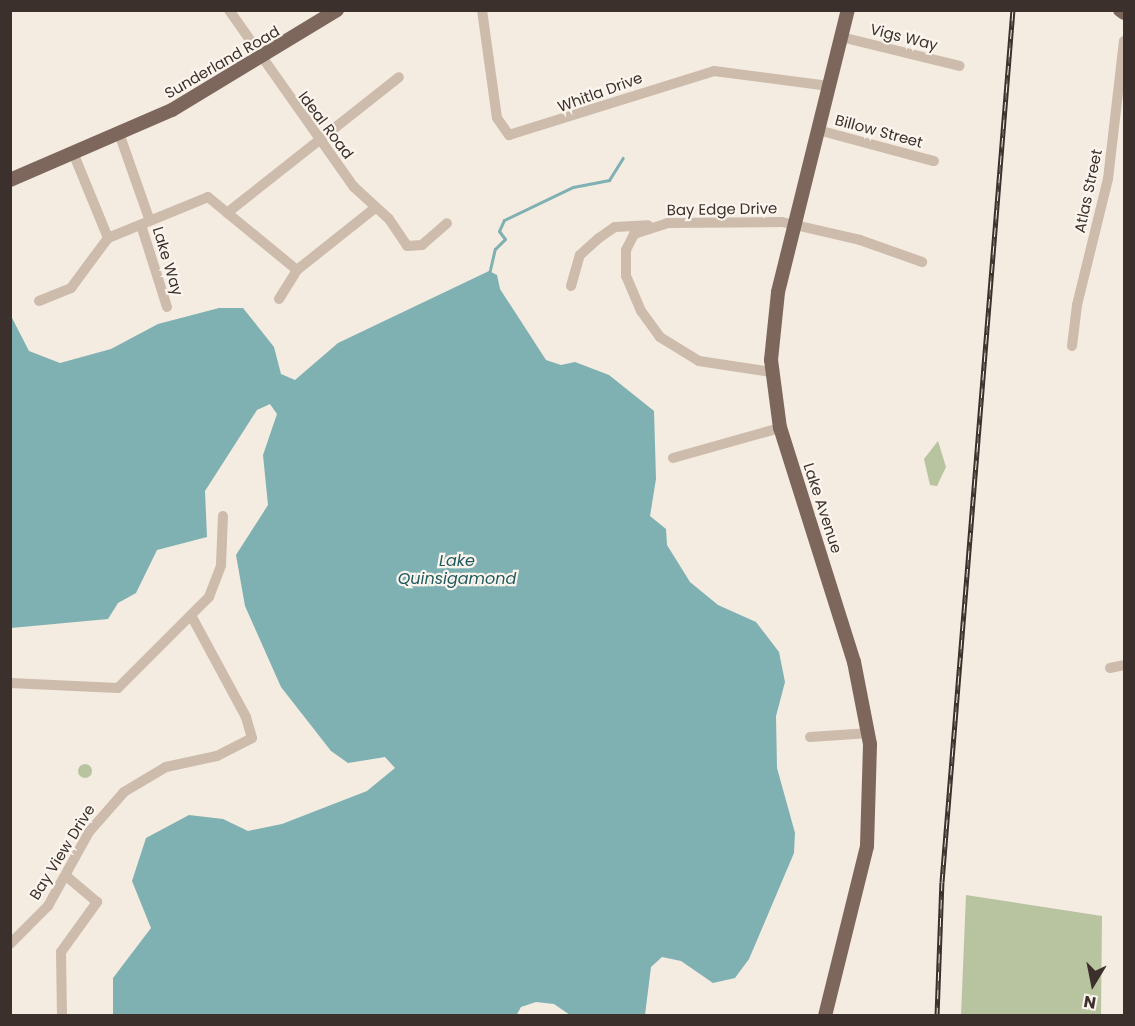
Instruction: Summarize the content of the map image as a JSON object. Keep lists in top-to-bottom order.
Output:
{
  "streets": {
    "main road": ["Sunderland Road", "Lake Avenue"],
    "street": [
      "Vigs Way",
      "Whitla Drive",
      "Ideal Road",
      "Billow Street",
      "Atlas Street",
      "Bay Edge Drive",
      "Lake Way",
      "Bay View Drive"
    ]
  },
  "crossings": [
    ["Vigs Way", "Lake Avenue"],
    ["Sunderland Road", "Ideal Road"],
    ["Sunderland Road", "Lake Way"],
    ["Whitla Drive", "Lake Avenue"],
    ["Billow Street", "Lake Avenue"],
    ["Bay Edge Drive", "Lake Avenue"]
  ],
  "water": ["Lake Quinsigamond"],
  "north": "bottom"
}
